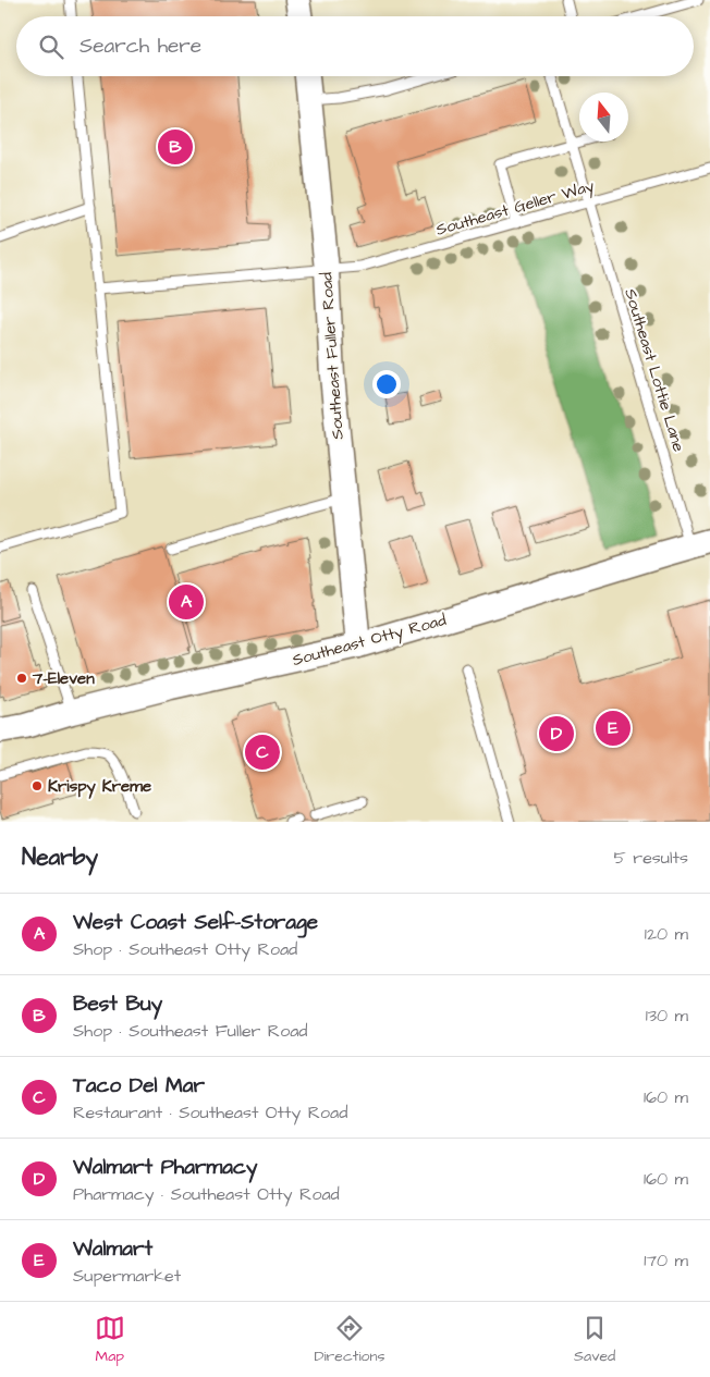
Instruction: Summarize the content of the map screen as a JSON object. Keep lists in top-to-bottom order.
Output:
{
  "streets": {
    "street": ["Southeast Fuller Road", "Southeast Otty Road"],
    "lane": ["Southeast Geller Way", "Southeast Lottie Lane"]
  },
  "crossings": [
    ["Southeast Geller Way", "Southeast Fuller Road"],
    ["Southeast Geller Way", "Southeast Lottie Lane"],
    ["Southeast Fuller Road", "Southeast Otty Road"],
    ["Southeast Lottie Lane", "Southeast Otty Road"]
  ],
  "places": ["7-Eleven", "Krispy Kreme"],
  "north": "top",
  "page": {
    "search": "Search here",
    "pins": [
      "B",
      "A",
      "E",
      "D",
      "C"
    ],
    "heading": ["Nearby", "5 results"],
    "list": [
      {
        "mark": "A",
        "name": "West Coast Self-Storage",
        "note": "Shop · Southeast Otty Road",
        "value": "120 m"
      },
      {
        "mark": "B",
        "name": "Best Buy",
        "note": "Shop · Southeast Fuller Road",
        "value": "130 m"
      },
      {
        "mark": "C",
        "name": "Taco Del Mar",
        "note": "Restaurant · Southeast Otty Road",
        "value": "160 m"
      },
      {
        "mark": "D",
        "name": "Walmart Pharmacy",
        "note": "Pharmacy · Southeast Otty Road",
        "value": "160 m"
      },
      {
        "mark": "E",
        "name": "Walmart",
        "note": "Supermarket",
        "value": "170 m"
      }
    ],
    "nav": ["Map", "Directions", "Saved"]
  }
}
